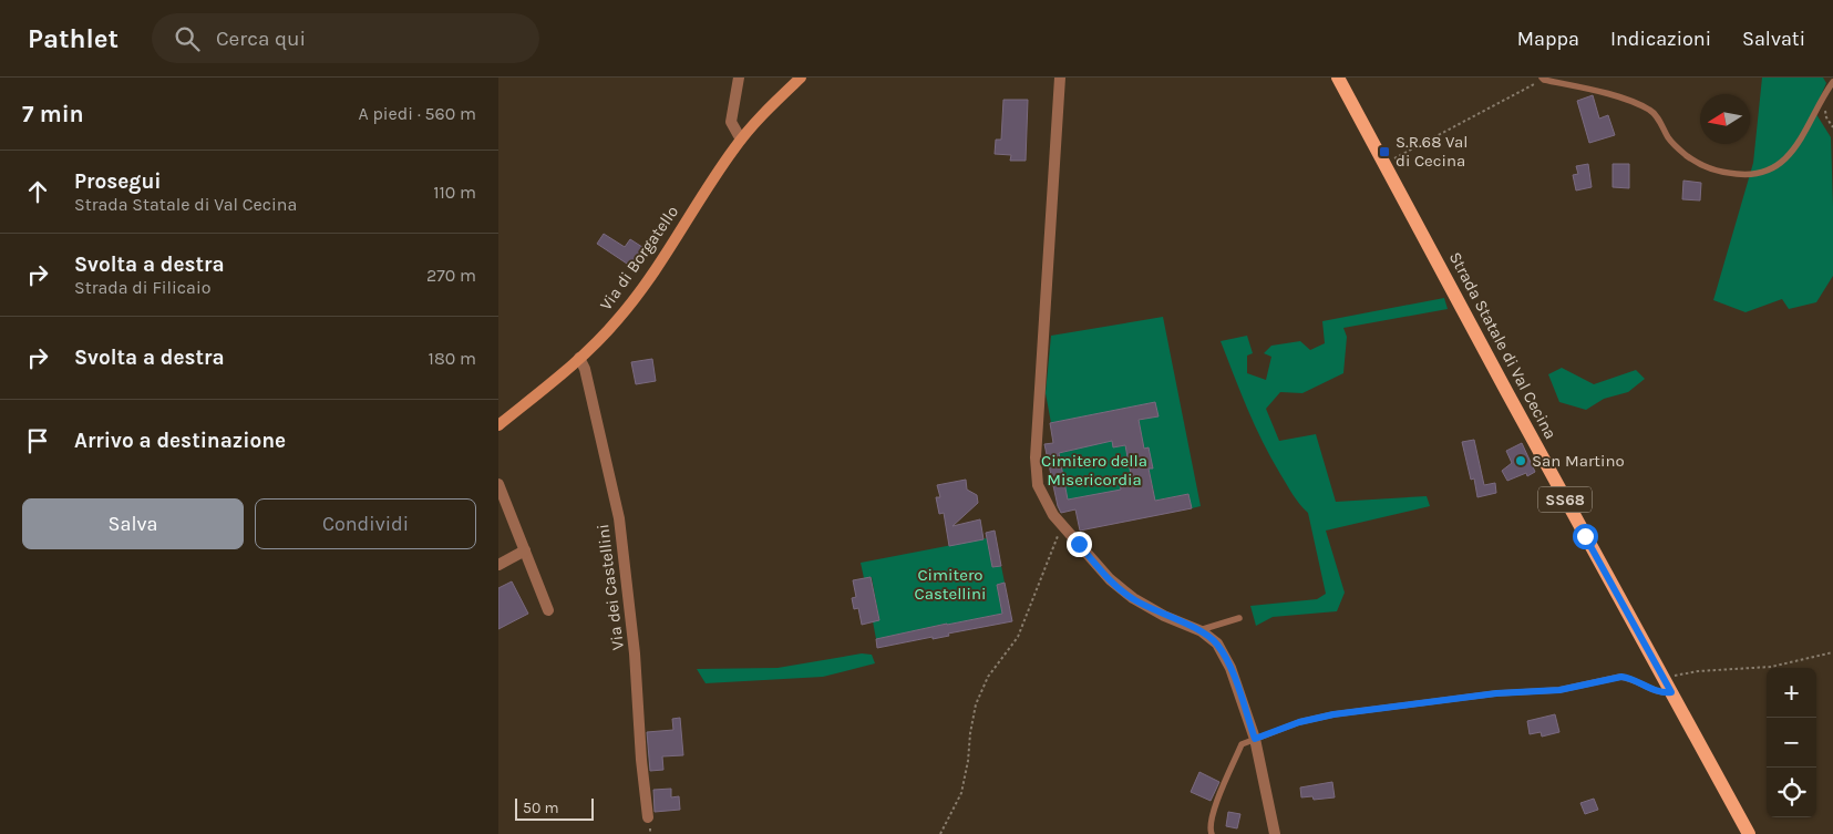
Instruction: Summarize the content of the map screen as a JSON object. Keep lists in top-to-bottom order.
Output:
{
  "streets": {
    "main road": ["Via di Borgatello", "Strada Statale di Val Cecina", "SS68"],
    "street": ["Via dei Castellini"]
  },
  "crossings": [
    ["Via di Borgatello", "Via dei Castellini"]
  ],
  "parks": ["Cimitero della Misericordia", "Cimitero Castellini"],
  "places": {
    "transit": ["S.R.68 Val di Cecina"],
    "other": ["San Martino"]
  },
  "scale_bar": "50 m",
  "north": "left",
  "page": {
    "header": "Pathlet",
    "search": "Cerca qui",
    "nav": ["Mappa", "Indicazioni", "Salvati"],
    "heading": ["7 min", "A piedi · 560 m"],
    "list": [
      ["Prosegui", "Strada Statale di Val Cecina", "110 m"],
      ["Svolta a destra", "Strada di Filicaio", "270 m"],
      ["Svolta a destra", "180 m"],
      "Arrivo a destinazione"
    ],
    "buttons": ["Salva", "Condividi"],
    "map_buttons": ["+", "−"],
    "scale": "50 m"
  }
}
